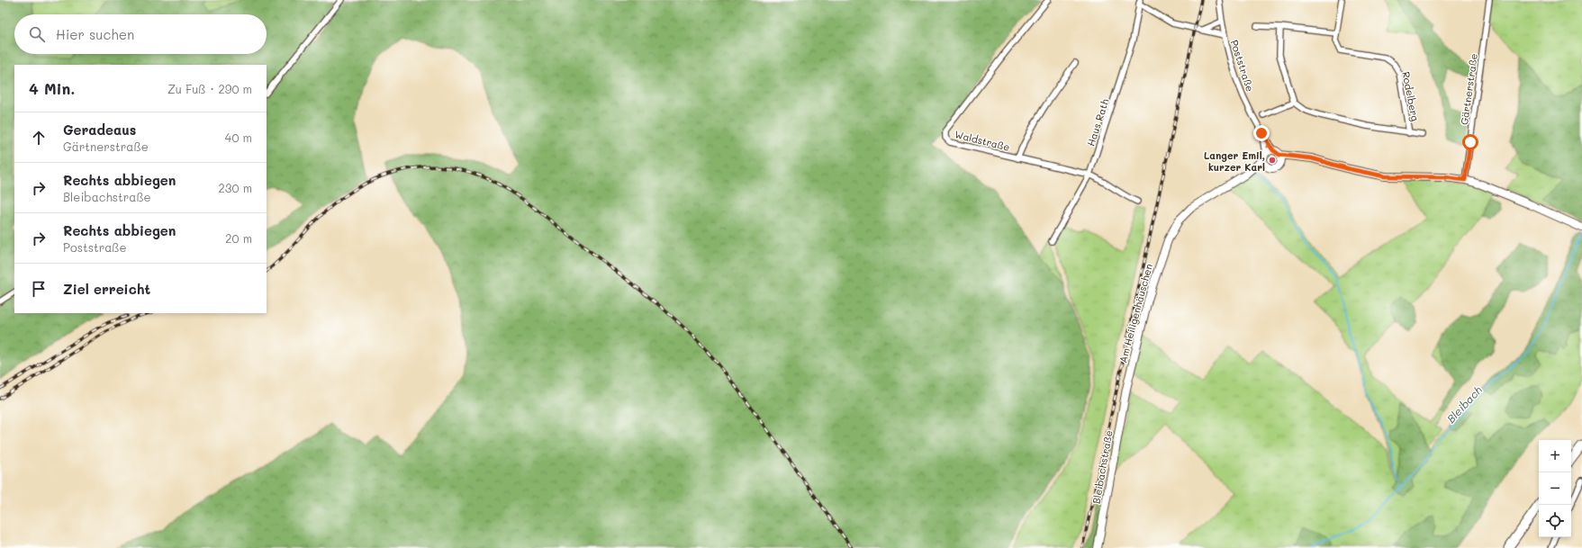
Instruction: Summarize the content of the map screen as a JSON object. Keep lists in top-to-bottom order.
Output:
{
  "streets": {
    "main road": ["Am Heiligenhäuschen", "Bleibachstraße"],
    "street": [
      "Poststraße",
      "Gärtnerstraße",
      "Rodelberg",
      "Haus Rath",
      "Waldstraße"
    ]
  },
  "crossings": [
    ["Poststraße", "Am Heiligenhäuschen"],
    ["Haus Rath", "Waldstraße"],
    ["Am Heiligenhäuschen", "Bleibachstraße"]
  ],
  "water": ["Bleibach"],
  "places": ["Langer Emil, kurzer Karl"],
  "page": {
    "search": "Hier suchen",
    "heading": ["4 Min.", "Zu Fuß · 290 m"],
    "list": [
      ["Geradeaus", "Gärtnerstraße", "40 m"],
      ["Rechts abbiegen", "Bleibachstraße", "230 m"],
      ["Rechts abbiegen", "Poststraße", "20 m"],
      "Ziel erreicht"
    ],
    "map_buttons": ["+", "−"]
  }
}
